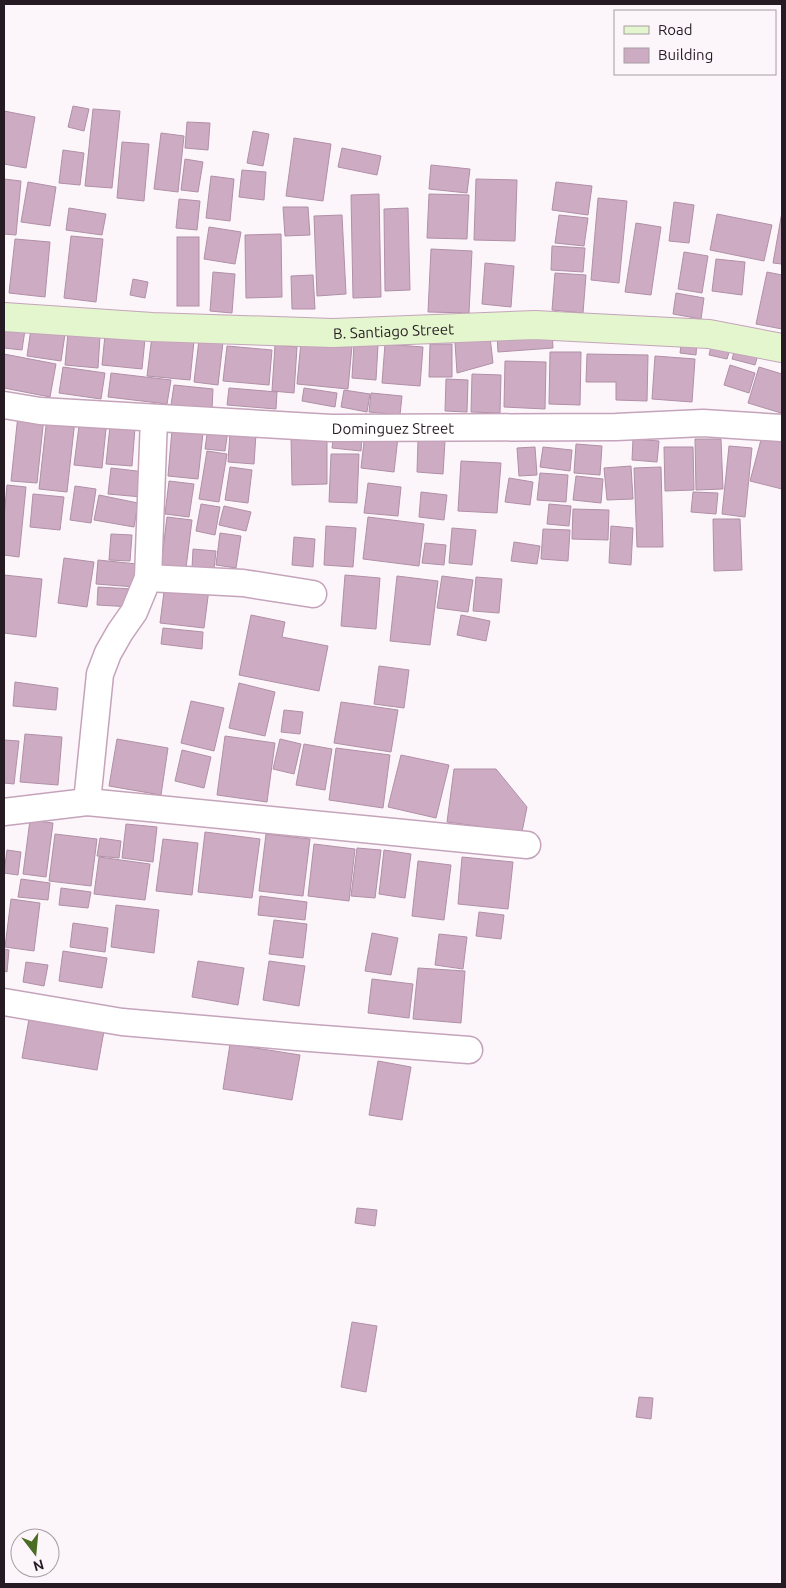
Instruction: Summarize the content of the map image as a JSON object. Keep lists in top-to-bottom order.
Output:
{
  "streets": {
    "main road": ["B. Santiago Street"],
    "street": ["Dominguez Street"]
  },
  "legend": ["Road", "Building"],
  "north": "bottom"
}
